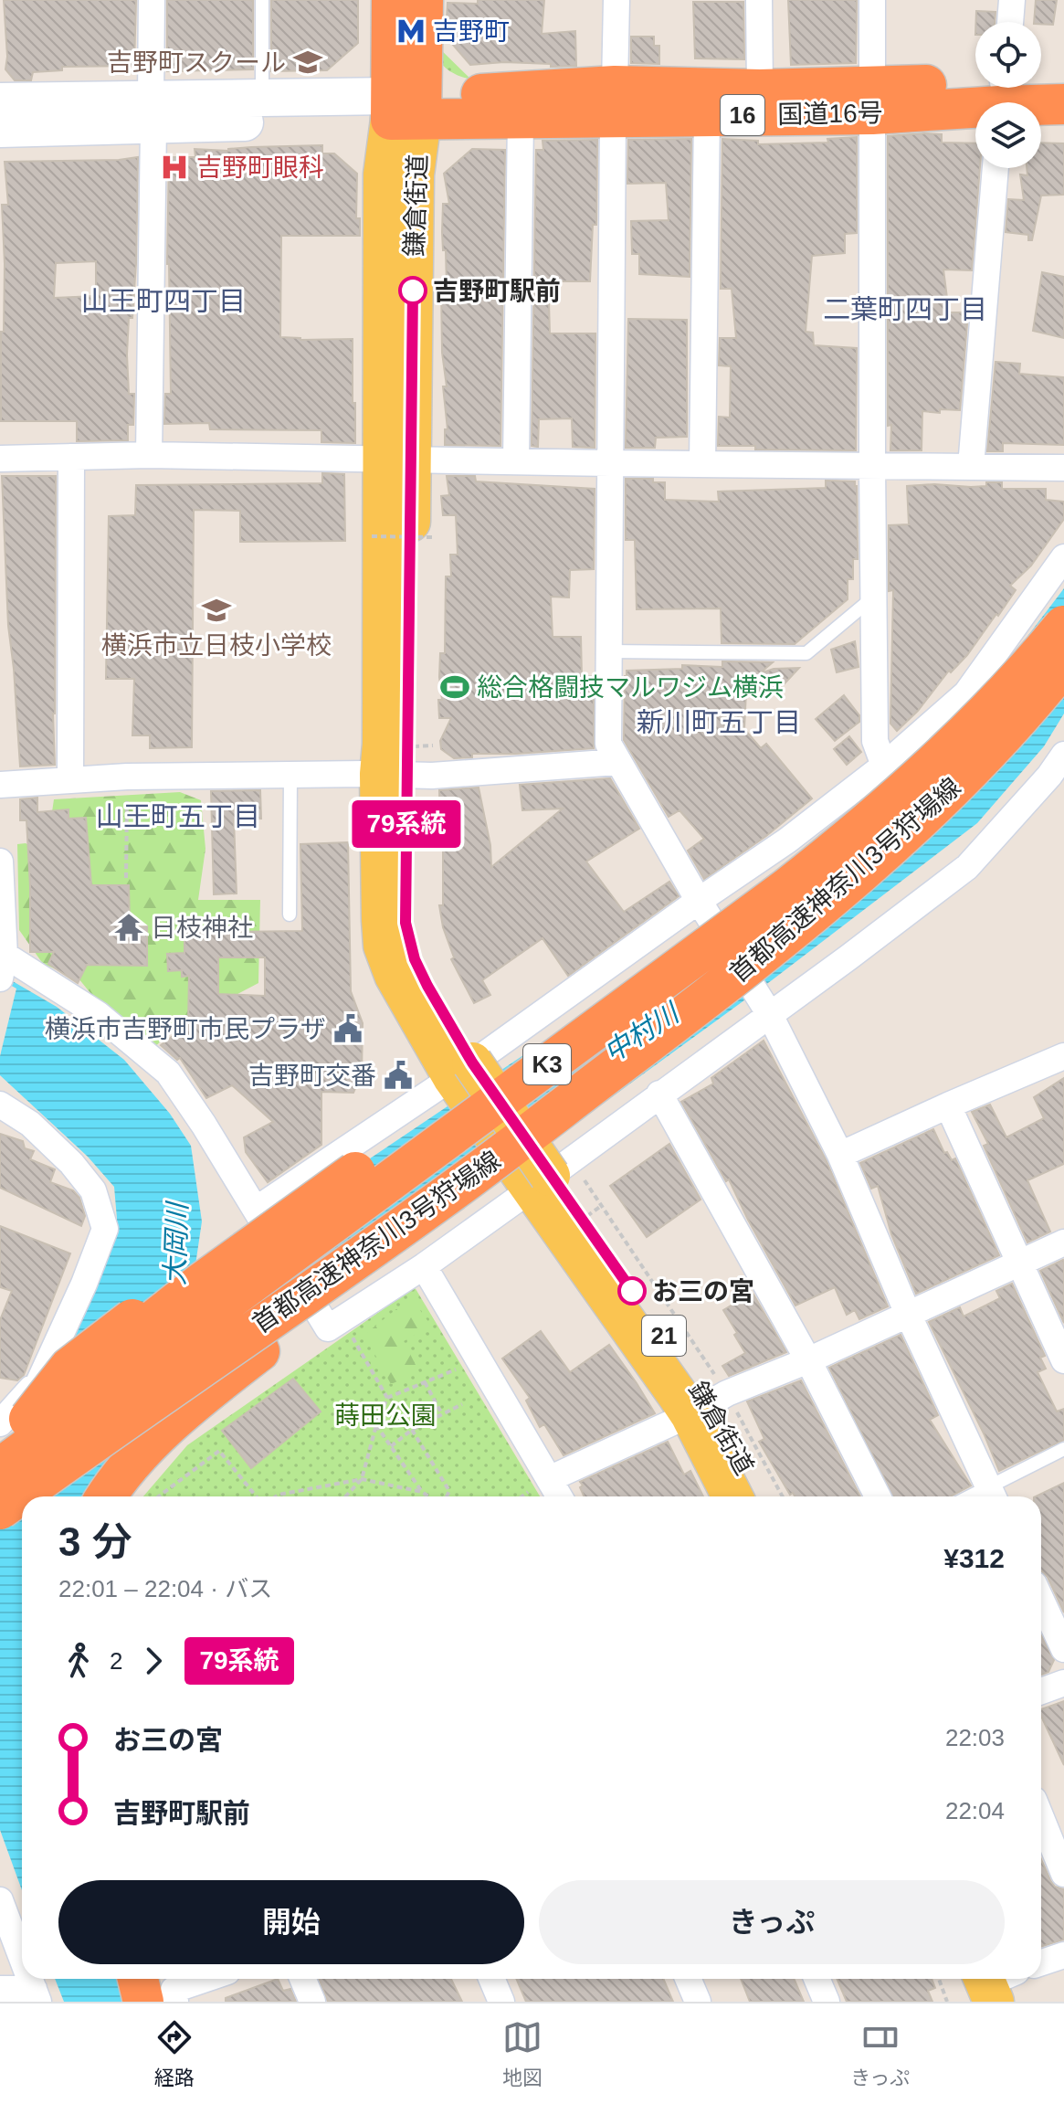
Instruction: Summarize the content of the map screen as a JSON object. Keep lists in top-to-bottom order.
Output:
{
  "streets": {
    "highway": [
      "国道16号",
      "16",
      "首都高速神奈川3号狩場線",
      "K3"
    ],
    "main road": ["鎌倉街道", "21"]
  },
  "crossings": [
    ["国道16号", "鎌倉街道"]
  ],
  "districts": [
    "山王町四丁目",
    "二葉町四丁目",
    "新川町五丁目",
    "山王町五丁目"
  ],
  "water": ["中村川", "大岡川"],
  "parks": ["蒔田公園"],
  "places": {
    "metro station": ["吉野町"],
    "school or university": ["吉野町スクール", "横浜市立日枝小学校"],
    "hospital": ["吉野町眼科"],
    "other": ["吉野町駅前", "お三の宮"],
    "sports": ["総合格闘技マルワジム横浜"],
    "temple": ["日枝神社"],
    "public building": ["横浜市吉野町市民プラザ", "吉野町交番"]
  },
  "lines": ["bus line 79系統"],
  "page": {
    "on_map": "79系統",
    "heading": ["3 分", "22:01 – 22:04 · バス", "¥312"],
    "legs": ["2", "79系統"],
    "list": [
      {
        "name": "お三の宮",
        "value": "22:03"
      },
      {
        "name": "吉野町駅前",
        "value": "22:04"
      }
    ],
    "buttons": ["開始", "きっぷ"],
    "tabs": ["経路", "地図", "きっぷ"]
  }
}
